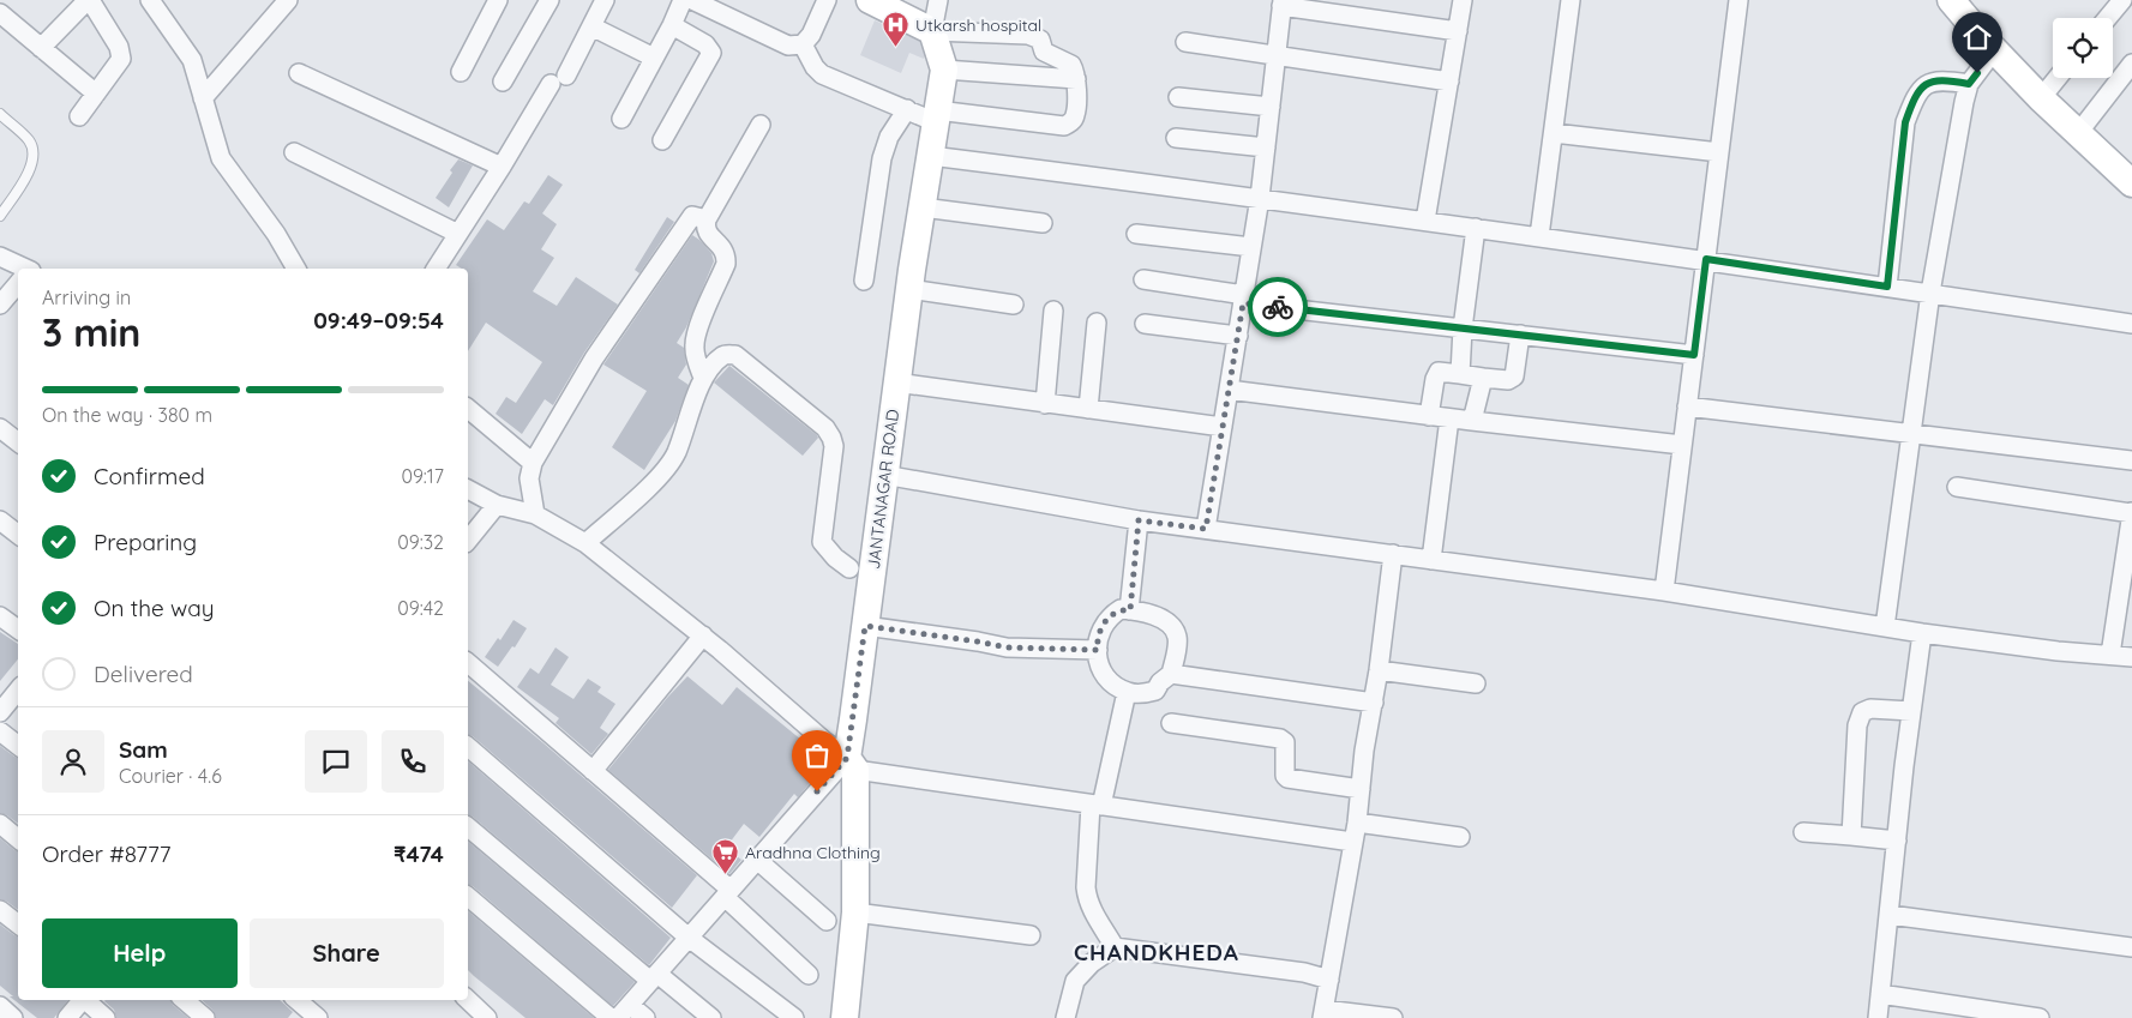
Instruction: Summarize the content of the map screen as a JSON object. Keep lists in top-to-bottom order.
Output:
{
  "streets": {
    "street": ["JANTANAGAR ROAD"]
  },
  "districts": ["CHANDKHEDA"],
  "places": {
    "hospital": ["Utkarsh hospital"],
    "supermarket": ["Aradhna Clothing"]
  },
  "page": {
    "heading": ["3 min", "Arriving in", "09:49–09:54"],
    "panel": [
      "Sam",
      "Courier · 4.6",
      "Order #8777",
      "₹474"
    ],
    "bar": "On the way · 380 m",
    "list": [
      ["Confirmed", "09:17"],
      ["Preparing", "09:32"],
      ["On the way", "09:42"],
      "Delivered"
    ],
    "buttons": ["Help", "Share"]
  }
}
